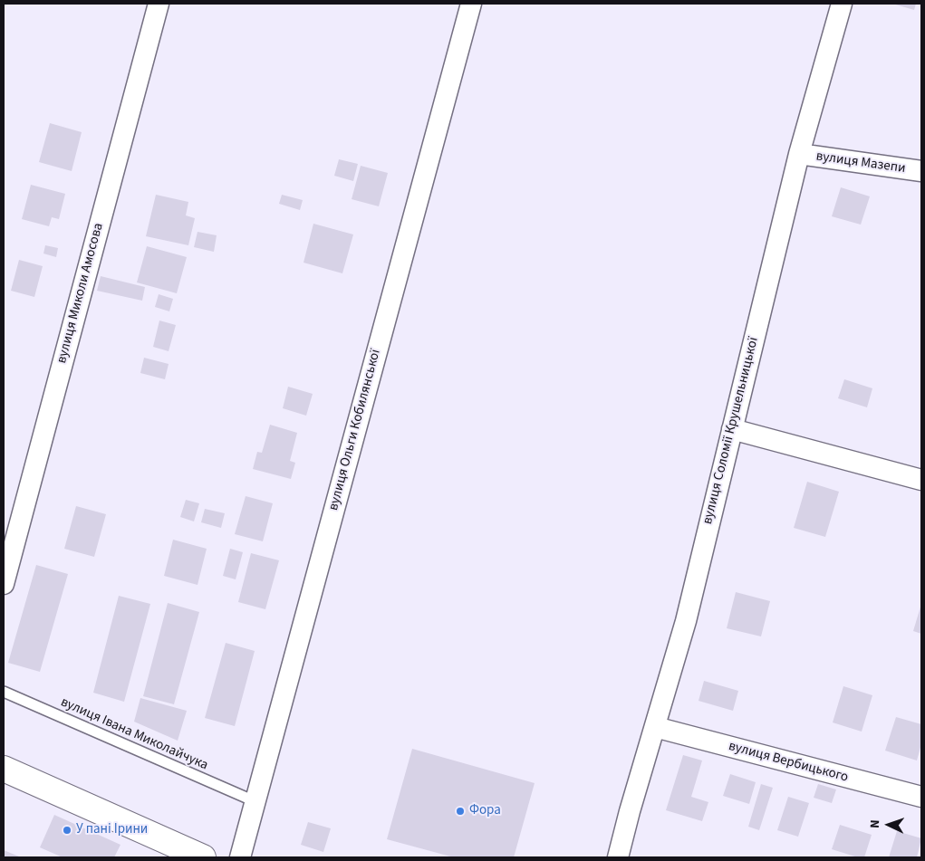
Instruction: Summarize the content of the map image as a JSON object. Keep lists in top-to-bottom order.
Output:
{
  "streets": {
    "street": [
      "вулиця Мазепи",
      "вулиця Миколи Амосова",
      "вулиця Ольги Кобилянської",
      "вулиця Соломії Крушельницької",
      "вулиця Вербицького"
    ],
    "lane": ["вулиця Івана Миколайчука"]
  },
  "crossings": [
    ["вулиця Мазепи", "вулиця Соломії Крушельницької"],
    ["вулиця Ольги Кобилянської", "вулиця Івана Миколайчука"],
    ["вулиця Соломії Крушельницької", "вулиця Вербицького"]
  ],
  "places": ["Фора", "У пані Ірини"],
  "north": "left"
}
